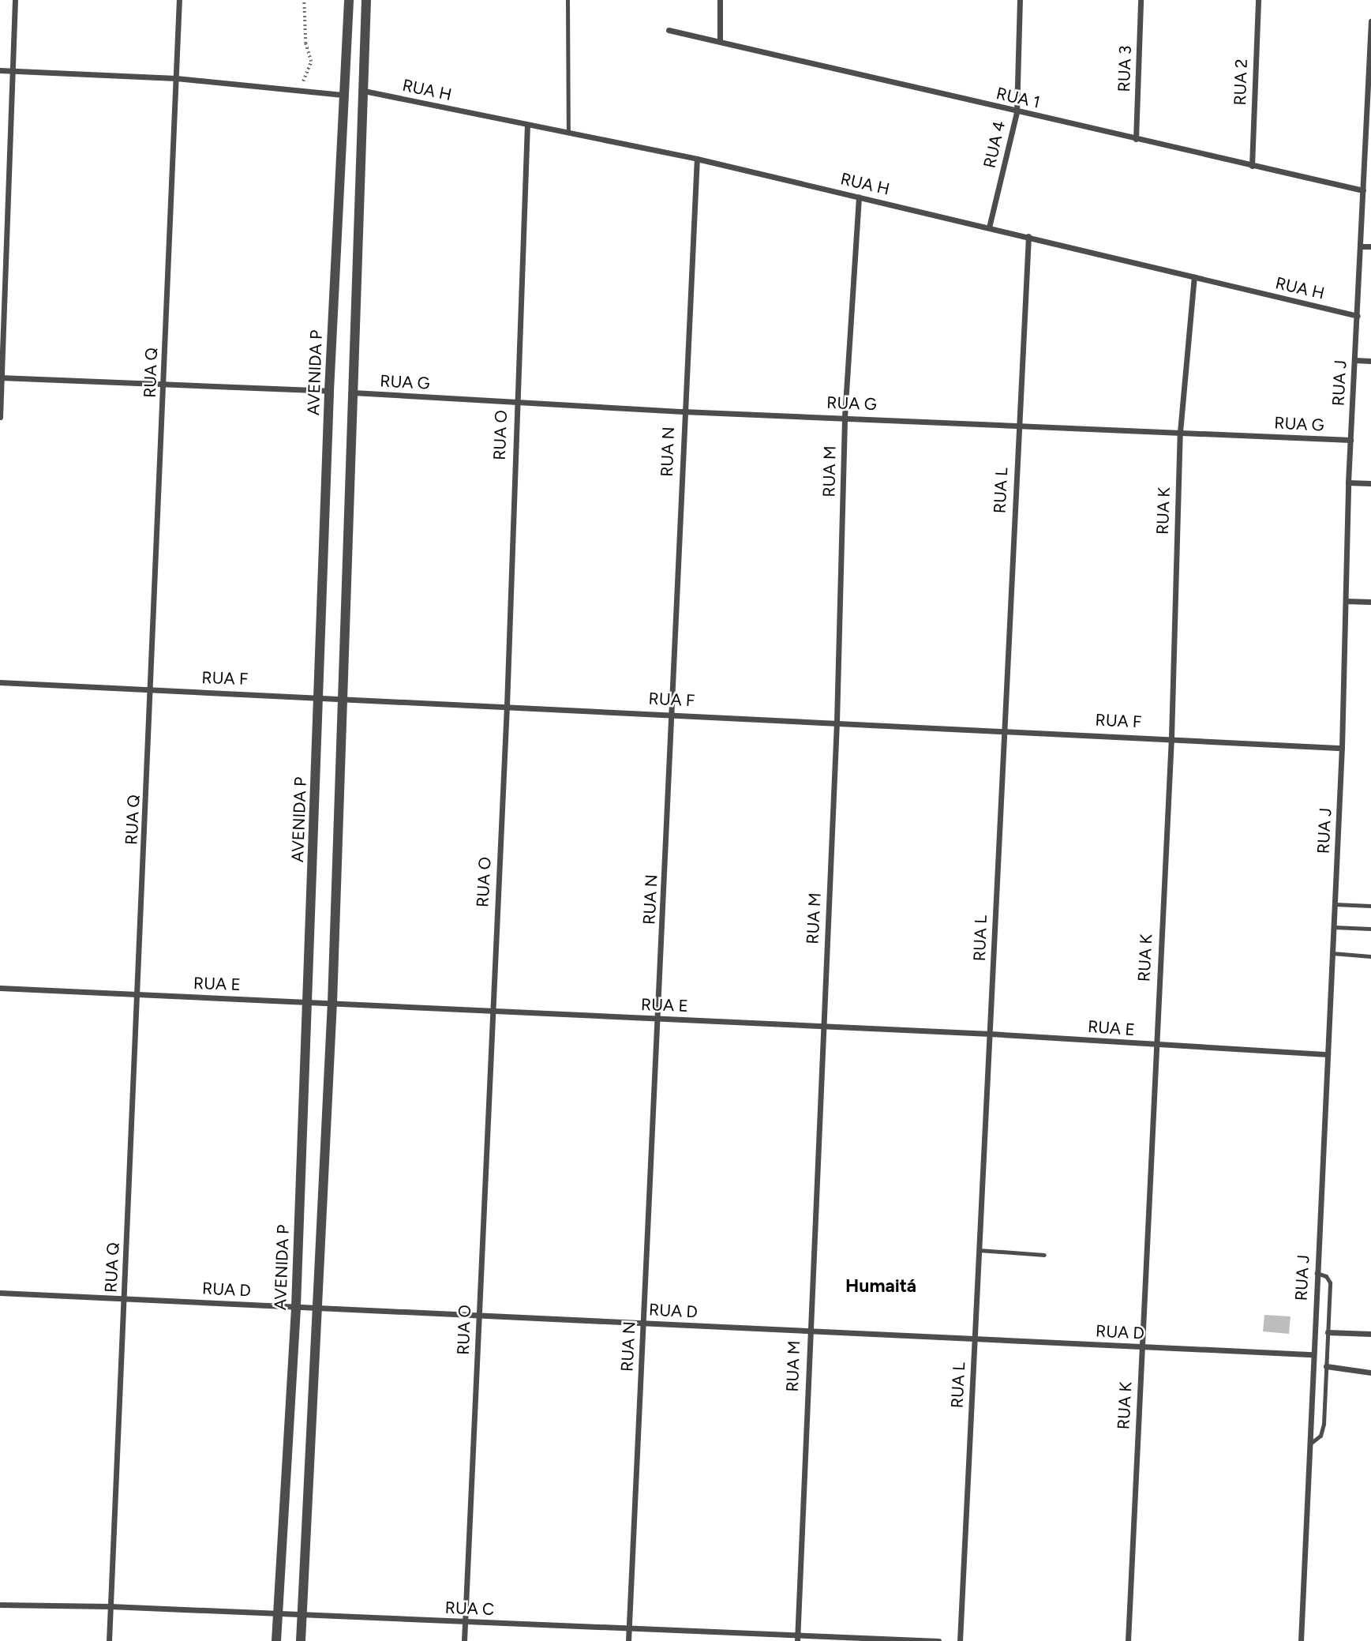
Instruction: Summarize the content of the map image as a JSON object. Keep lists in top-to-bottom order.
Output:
{
  "streets": {
    "street": [
      "RUA 3",
      "RUA 2",
      "RUA H",
      "RUA 1",
      "RUA 4",
      "RUA Q",
      "AVENIDA P",
      "RUA G",
      "RUA J",
      "RUA O",
      "RUA N",
      "RUA M",
      "RUA L",
      "RUA K",
      "RUA F",
      "RUA E",
      "RUA D",
      "RUA C"
    ]
  },
  "crossings": [
    ["RUA 3", "RUA 1"],
    ["RUA 2", "RUA 1"],
    ["RUA H", "RUA 4"],
    ["RUA H", "RUA J"],
    ["RUA H", "RUA O"],
    ["RUA H", "RUA N"],
    ["RUA H", "RUA M"],
    ["RUA H", "RUA L"],
    ["RUA H", "RUA K"],
    ["RUA 1", "RUA 4"],
    ["RUA 1", "RUA J"],
    ["RUA Q", "RUA F"],
    ["RUA Q", "RUA E"],
    ["RUA Q", "RUA D"],
    ["RUA Q", "RUA C"],
    ["AVENIDA P", "RUA F"],
    ["AVENIDA P", "RUA E"],
    ["AVENIDA P", "RUA D"],
    ["AVENIDA P", "RUA C"],
    ["RUA G", "RUA J"],
    ["RUA G", "RUA O"],
    ["RUA G", "RUA N"],
    ["RUA G", "RUA M"],
    ["RUA G", "RUA L"],
    ["RUA G", "RUA K"],
    ["RUA J", "RUA F"],
    ["RUA J", "RUA E"],
    ["RUA J", "RUA D"],
    ["RUA O", "RUA F"],
    ["RUA O", "RUA E"],
    ["RUA O", "RUA D"],
    ["RUA O", "RUA C"],
    ["RUA N", "RUA F"],
    ["RUA N", "RUA E"],
    ["RUA N", "RUA D"],
    ["RUA N", "RUA C"],
    ["RUA M", "RUA F"],
    ["RUA M", "RUA E"],
    ["RUA M", "RUA D"],
    ["RUA M", "RUA C"],
    ["RUA L", "RUA F"],
    ["RUA L", "RUA E"],
    ["RUA L", "RUA D"],
    ["RUA K", "RUA F"],
    ["RUA K", "RUA E"],
    ["RUA K", "RUA D"]
  ],
  "districts": ["Humaitá"]
}
